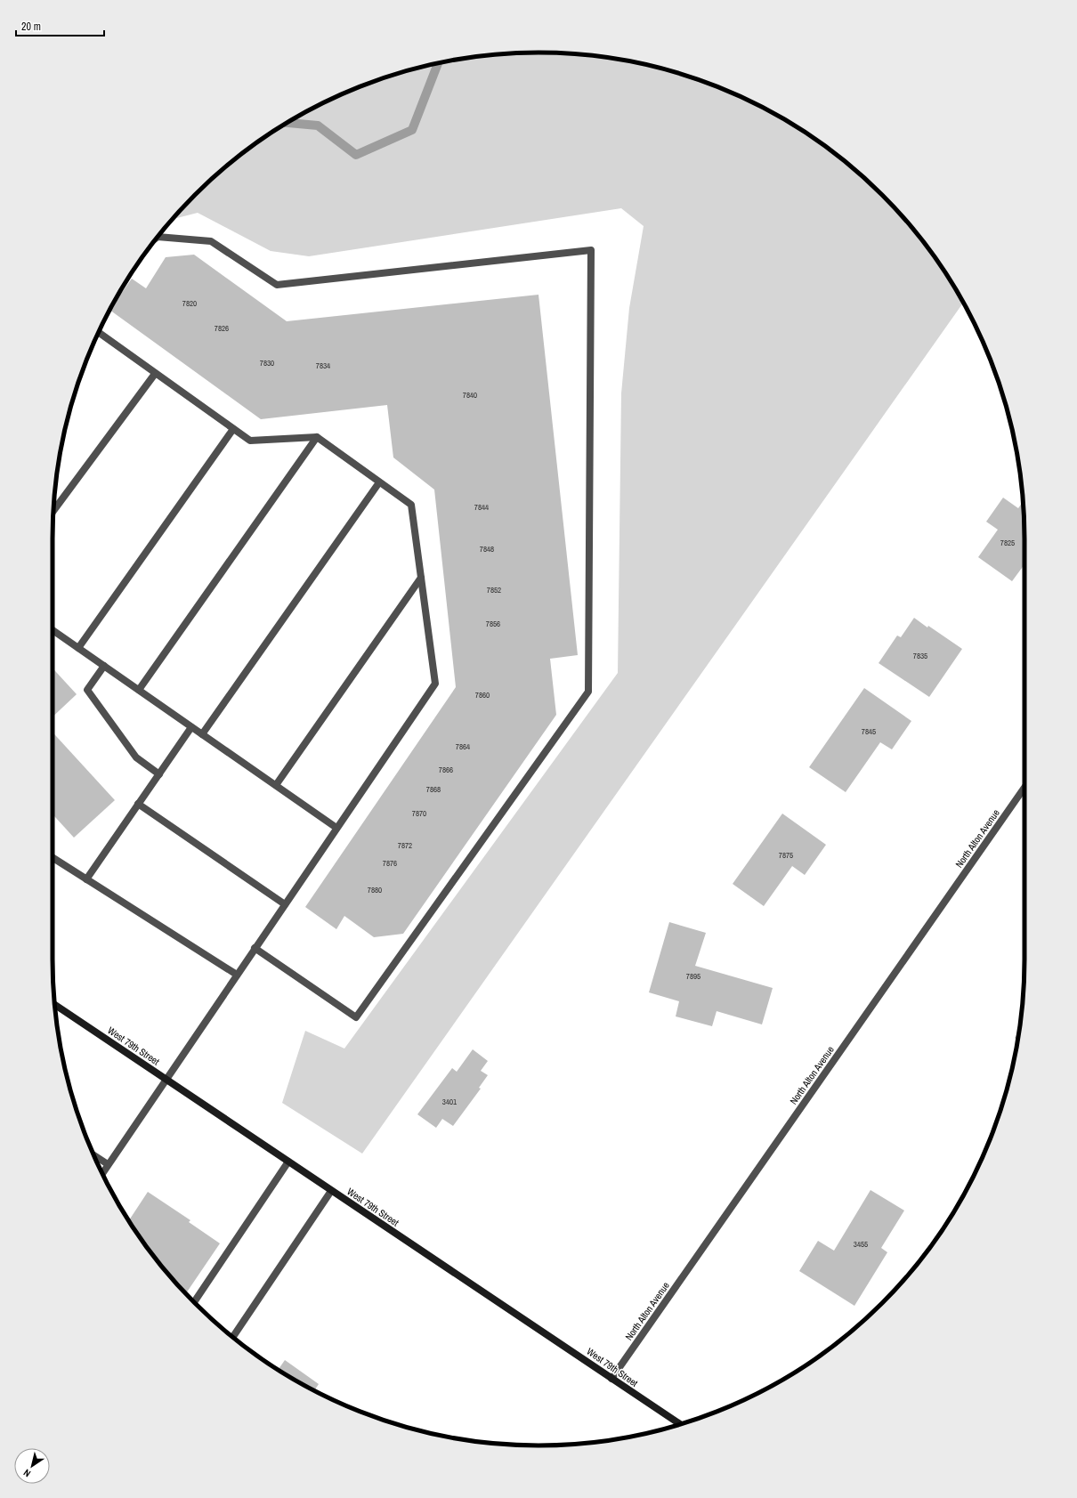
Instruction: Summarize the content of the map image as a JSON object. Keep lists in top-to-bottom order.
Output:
{
  "streets": {
    "main road": ["West 79th Street"],
    "street": ["North Alton Avenue"]
  },
  "crossings": [
    ["North Alton Avenue", "West 79th Street"]
  ],
  "house_numbers": [
    "7820",
    "7826",
    "7830",
    "7834",
    "7840",
    "7844",
    "7825",
    "7848",
    "7852",
    "7856",
    "7835",
    "7860",
    "7845",
    "7864",
    "7866",
    "7868",
    "7870",
    "7872",
    "7875",
    "7876",
    "7880",
    "7895",
    "3401",
    "3455"
  ],
  "scale_bar": "20 m",
  "north": "bottom left"
}
